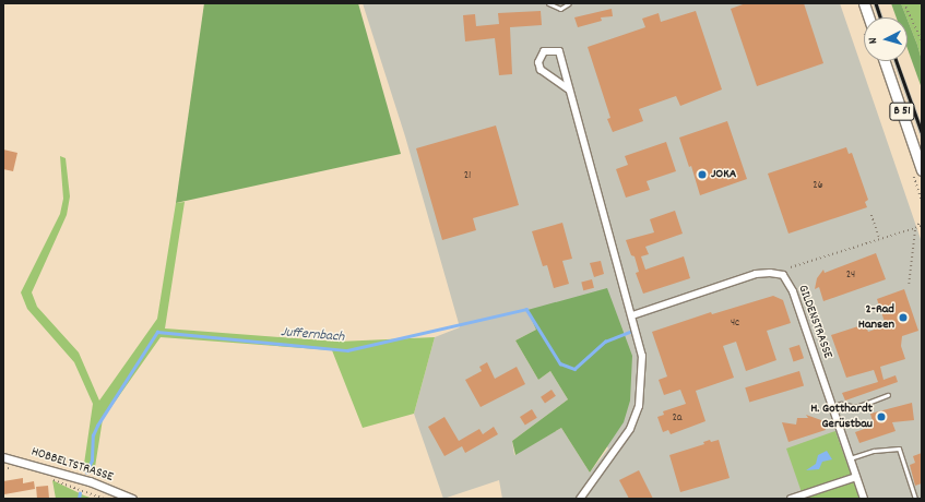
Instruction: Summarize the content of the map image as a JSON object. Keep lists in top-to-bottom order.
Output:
{
  "streets": {
    "main road": ["B 51"],
    "street": ["GILDENSTRASSE", "HOBBELTSTRASSE"]
  },
  "water": ["Juffernbach"],
  "places": ["JOKA", "2-Rad Hansen", "H. Gotthardt Gerüstbau"],
  "house_numbers": [
    "21",
    "26",
    "24",
    "4c",
    "2a"
  ],
  "north": "left"
}
